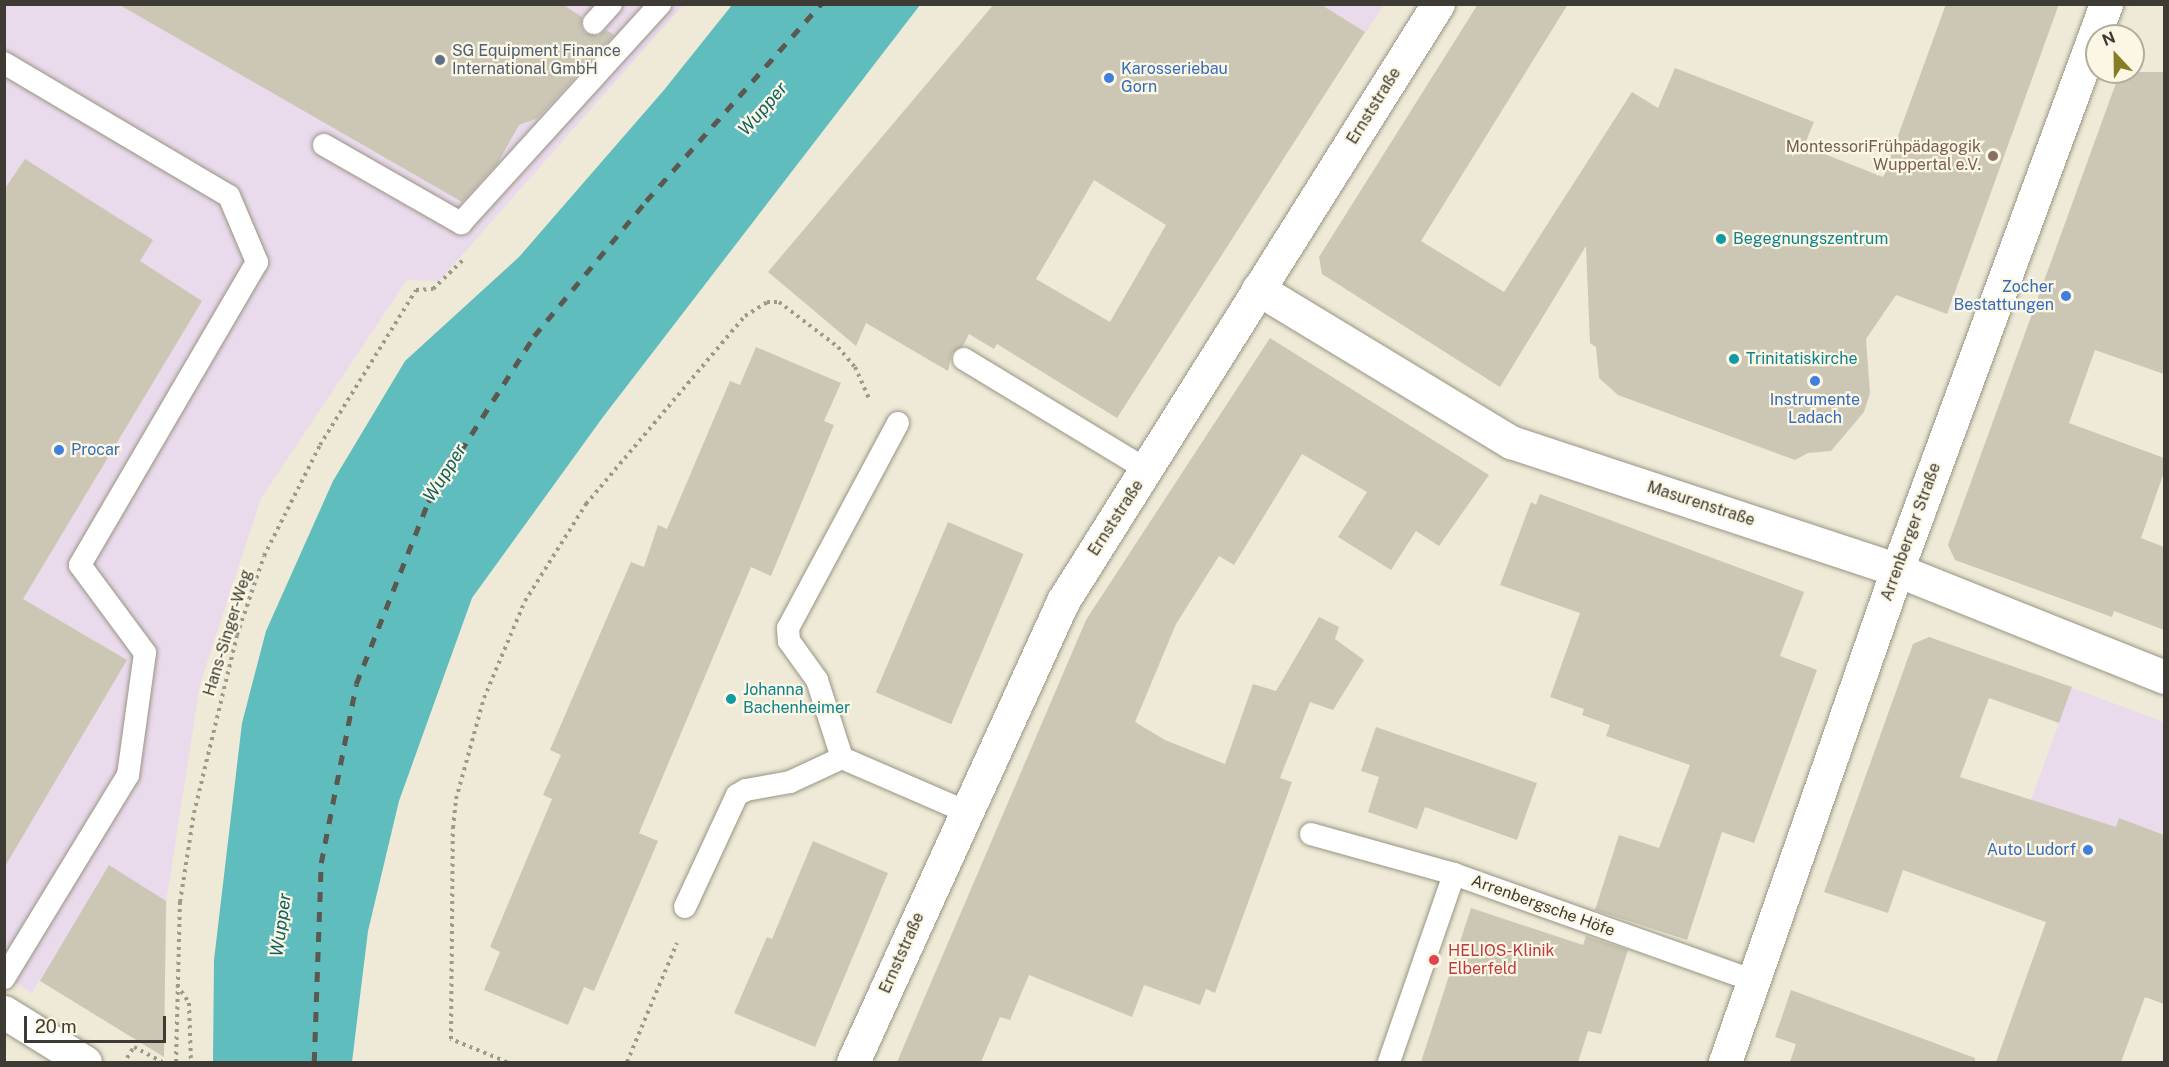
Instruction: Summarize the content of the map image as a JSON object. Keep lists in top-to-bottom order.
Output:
{
  "streets": {
    "street": ["Ernststraße", "Masurenstraße", "Arrenberger Straße"],
    "lane": ["Arrenbergsche Höfe"],
    "path": ["Hans-Singer-Weg"]
  },
  "crossings": [
    ["Ernststraße", "Masurenstraße"],
    ["Masurenstraße", "Arrenberger Straße"],
    ["Arrenberger Straße", "Arrenbergsche Höfe"]
  ],
  "water": ["Wupper"],
  "places": [
    "SG Equipment Finance International GmbH",
    "Karosseriebau Gorn",
    "MontessoriFrühpädagogik Wuppertal e.V.",
    "Begegnungszentrum",
    "Zocher Bestattungen",
    "Trinitatiskirche",
    "Instrumente Ladach",
    "Procar",
    "Johanna Bachenheimer",
    "Auto Ludorf",
    "HELIOS-Klinik Elberfeld"
  ],
  "scale_bar": "20 m",
  "north": "top"
}
